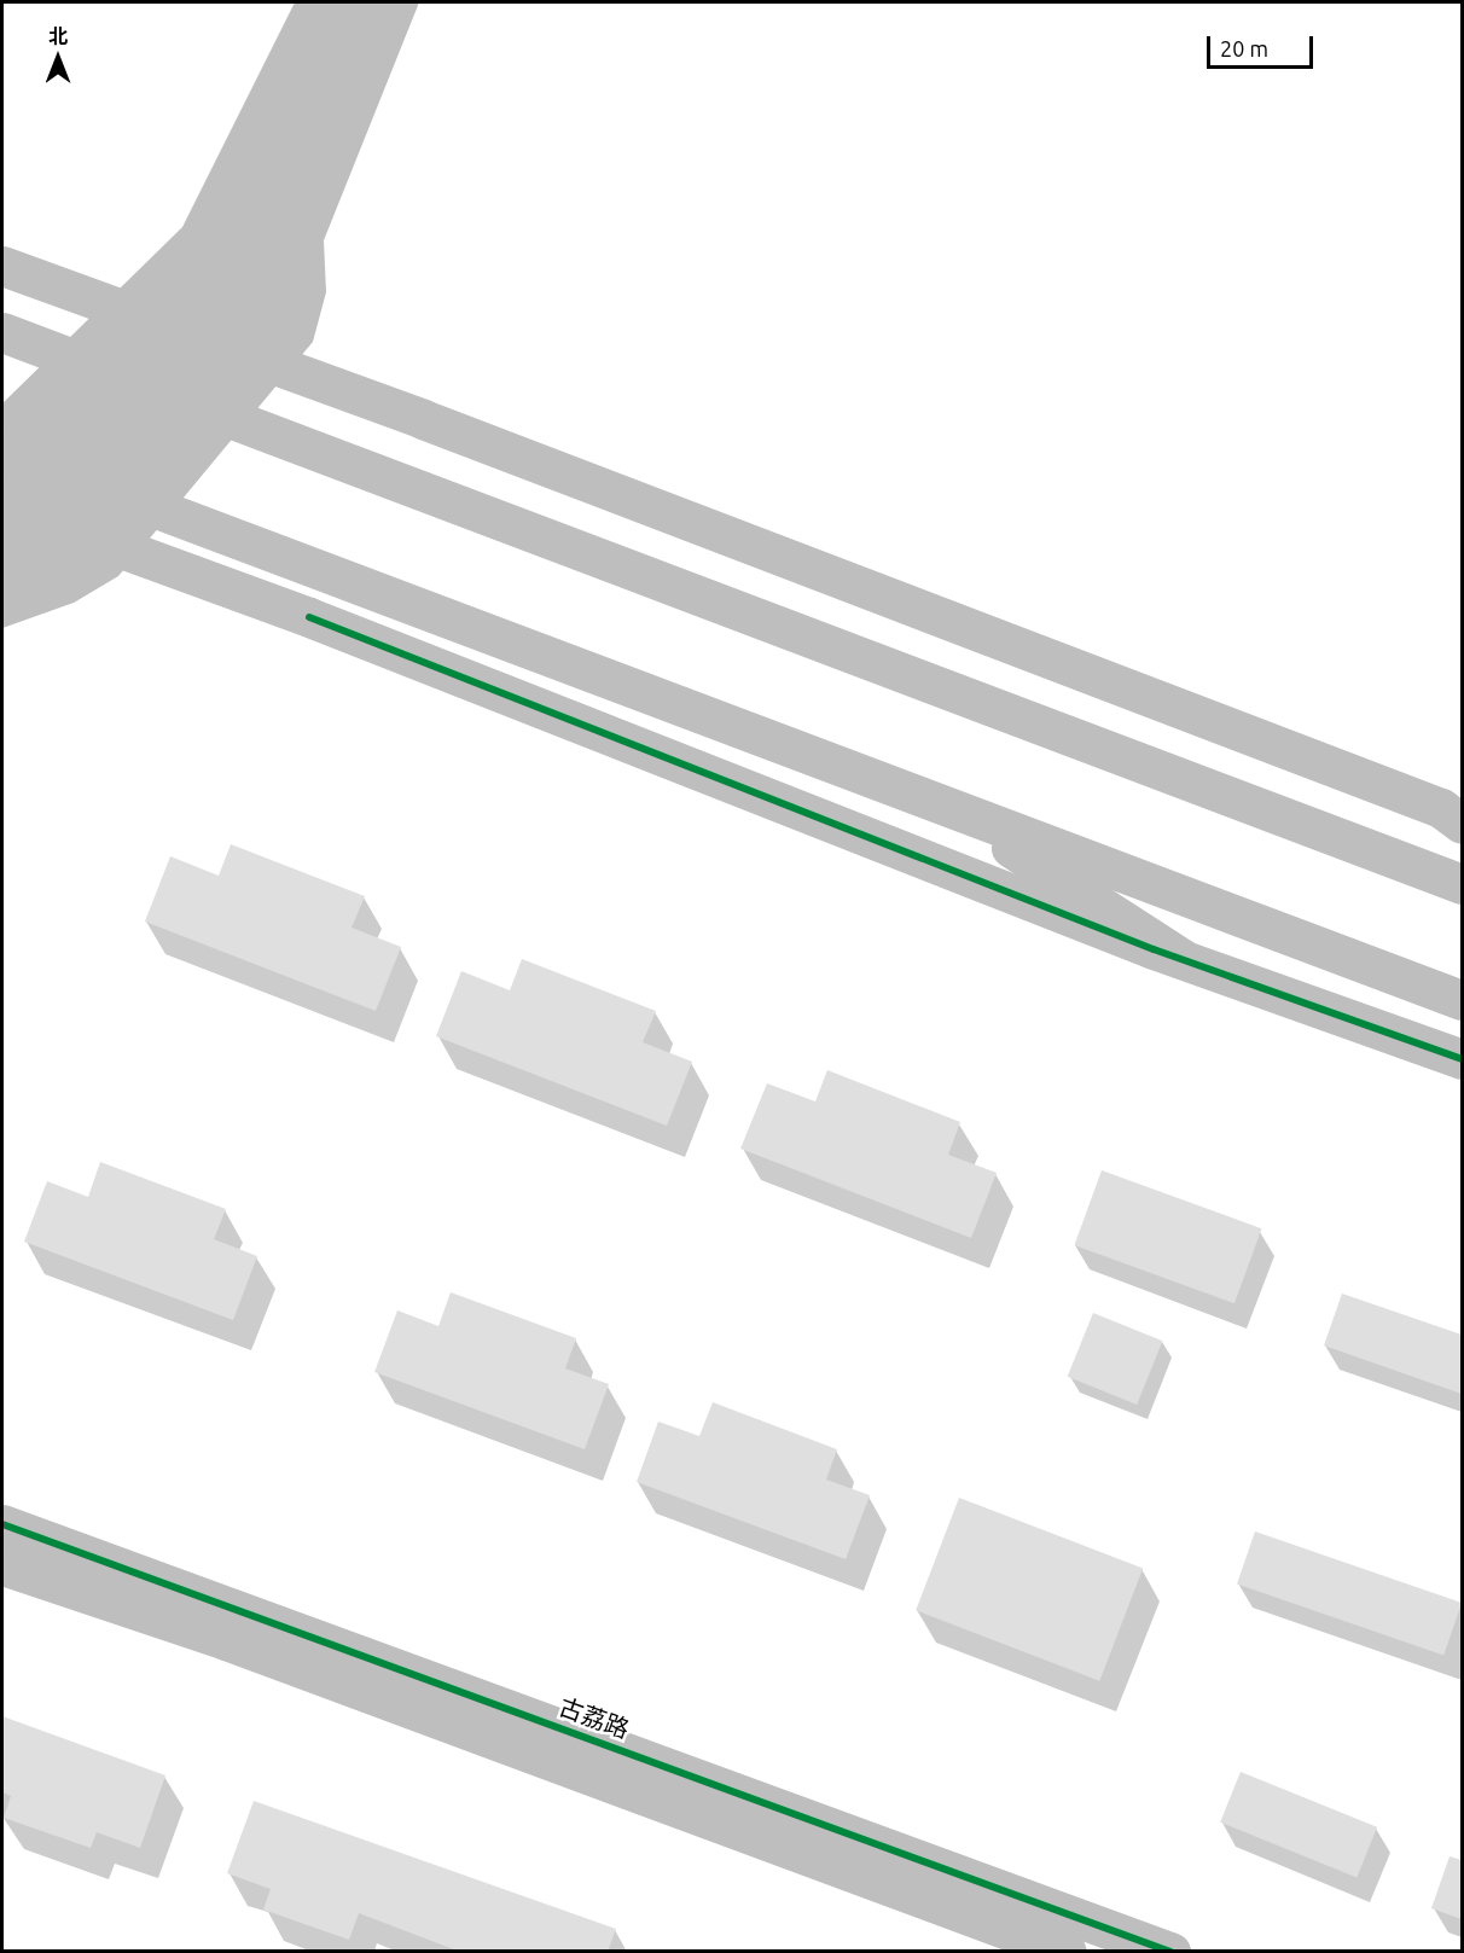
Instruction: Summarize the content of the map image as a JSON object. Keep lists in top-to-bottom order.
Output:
{
  "streets": {
    "main road": ["古荔路"]
  },
  "scale_bar": "20 m",
  "north": "top"
}
